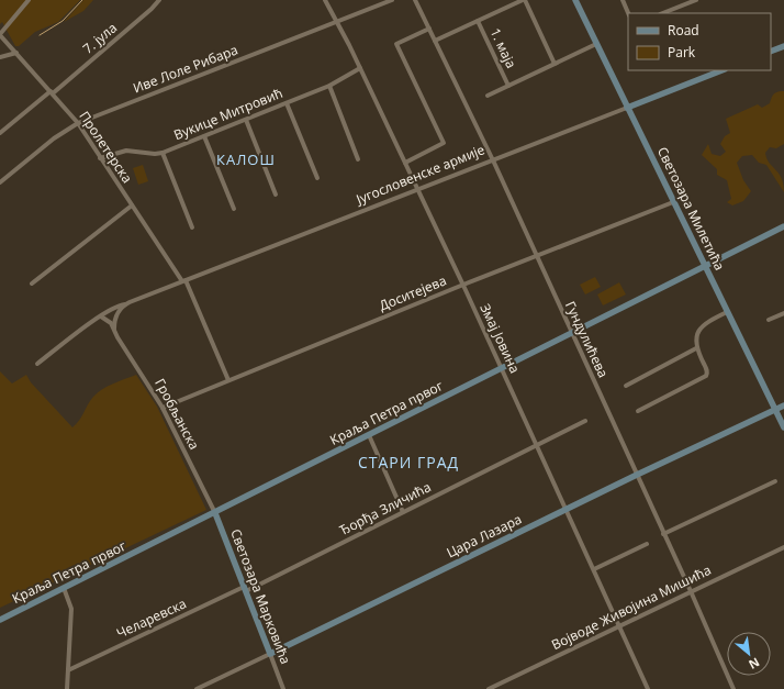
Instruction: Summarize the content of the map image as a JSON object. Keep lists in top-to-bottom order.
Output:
{
  "streets": {
    "main road": [
      "Југословенске армије",
      "Светозара Милетића",
      "Краља Петра првог",
      "Цара Лазара",
      "Светозара Марковића"
    ],
    "street": [
      "7. јула",
      "1. маја",
      "Иве Лоле Рибара",
      "Вукице Митровић",
      "Пролетерска",
      "Доситејева",
      "Змај Јовина",
      "Гундулићева",
      "Гробљанска",
      "Ђорђа Зличића",
      "Војводе Живојина Мишића",
      "Челаревска"
    ]
  },
  "crossings": [
    ["7. јула", "Пролетерска"],
    ["Иве Лоле Рибара", "Пролетерска"],
    ["Иве Лоле Рибара", "Змај Јовина"],
    ["Вукице Митровић", "Пролетерска"],
    ["Вукице Митровић", "Змај Јовина"],
    ["Пролетерска", "Југословенске армије"],
    ["Пролетерска", "Доситејева"],
    ["Југословенске армије", "Светозара Милетића"],
    ["Југословенске армије", "Змај Јовина"],
    ["Југословенске армије", "Гундулићева"],
    ["Светозара Милетића", "Доситејева"],
    ["Светозара Милетића", "Краља Петра првог"],
    ["Светозара Милетића", "Цара Лазара"],
    ["Доситејева", "Змај Јовина"],
    ["Доситејева", "Гундулићева"],
    ["Доситејева", "Гробљанска"],
    ["Змај Јовина", "Краља Петра првог"],
    ["Змај Јовина", "Ђорђа Зличића"],
    ["Змај Јовина", "Цара Лазара"],
    ["Змај Јовина", "Војводе Живојина Мишића"],
    ["Гундулићева", "Краља Петра првог"],
    ["Гундулићева", "Цара Лазара"],
    ["Гундулићева", "Војводе Живојина Мишића"],
    ["Краља Петра првог", "Гробљанска"],
    ["Краља Петра првог", "Светозара Марковића"],
    ["Гробљанска", "Светозара Марковића"],
    ["Ђорђа Зличића", "Светозара Марковића"],
    ["Ђорђа Зличића", "Челаревска"],
    ["Цара Лазара", "Светозара Марковића"],
    ["Светозара Марковића", "Челаревска"]
  ],
  "districts": ["КАЛОШ", "СТАРИ ГРАД"],
  "legend": ["Road", "Park"],
  "north": "bottom right"
}
